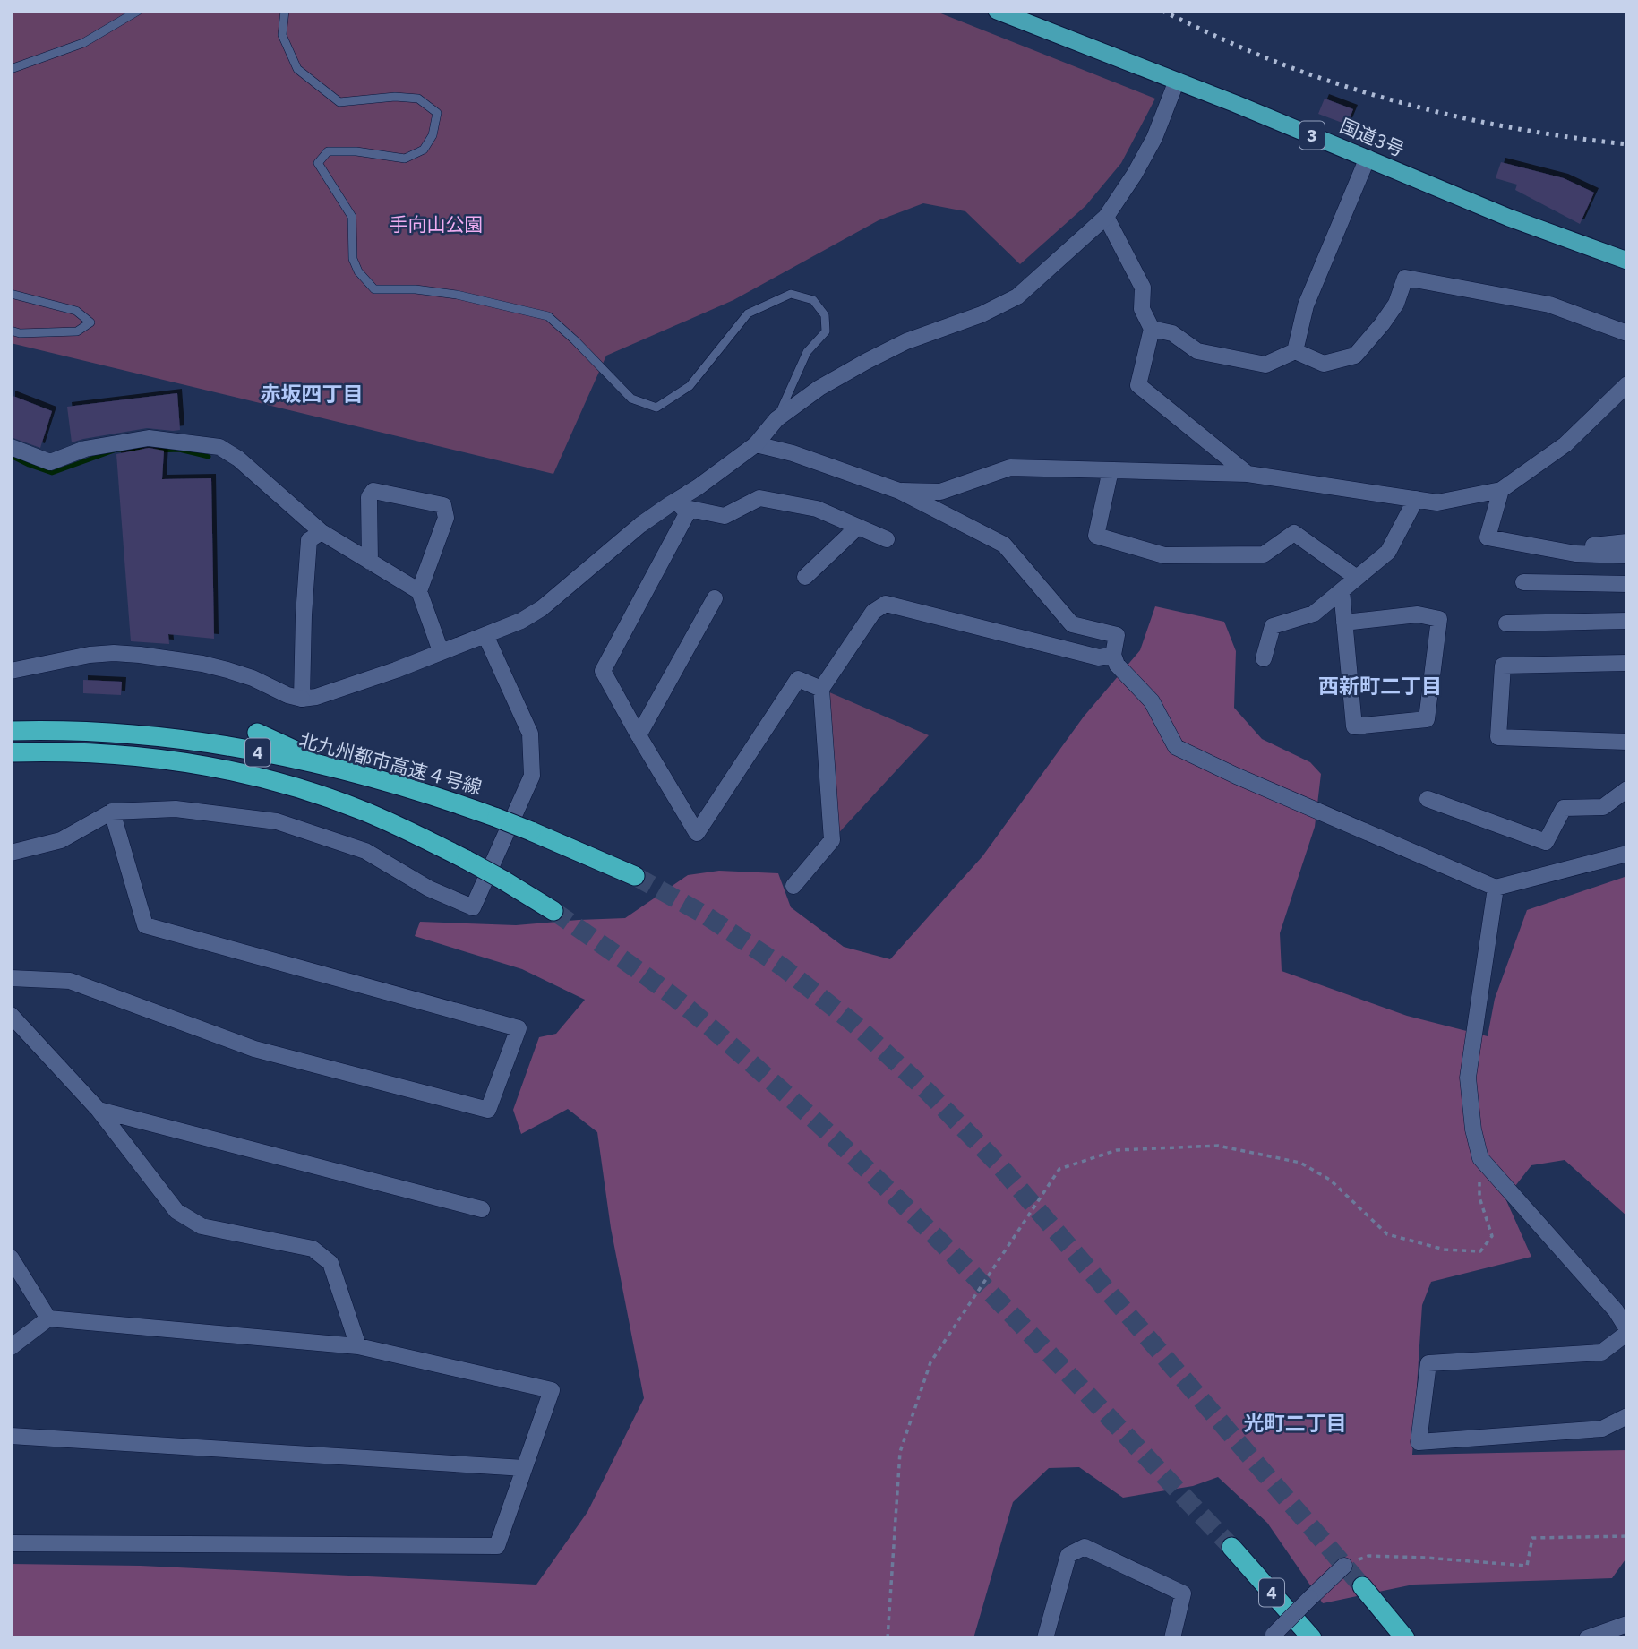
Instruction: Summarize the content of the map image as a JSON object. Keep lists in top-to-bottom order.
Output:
{
  "streets": {
    "highway": [
      "3",
      "国道3号",
      "4",
      "北九州都市高速４号線"
    ]
  },
  "districts": ["赤坂四丁目", "西新町二丁目", "光町二丁目"],
  "parks": ["手向山公園"]
}
